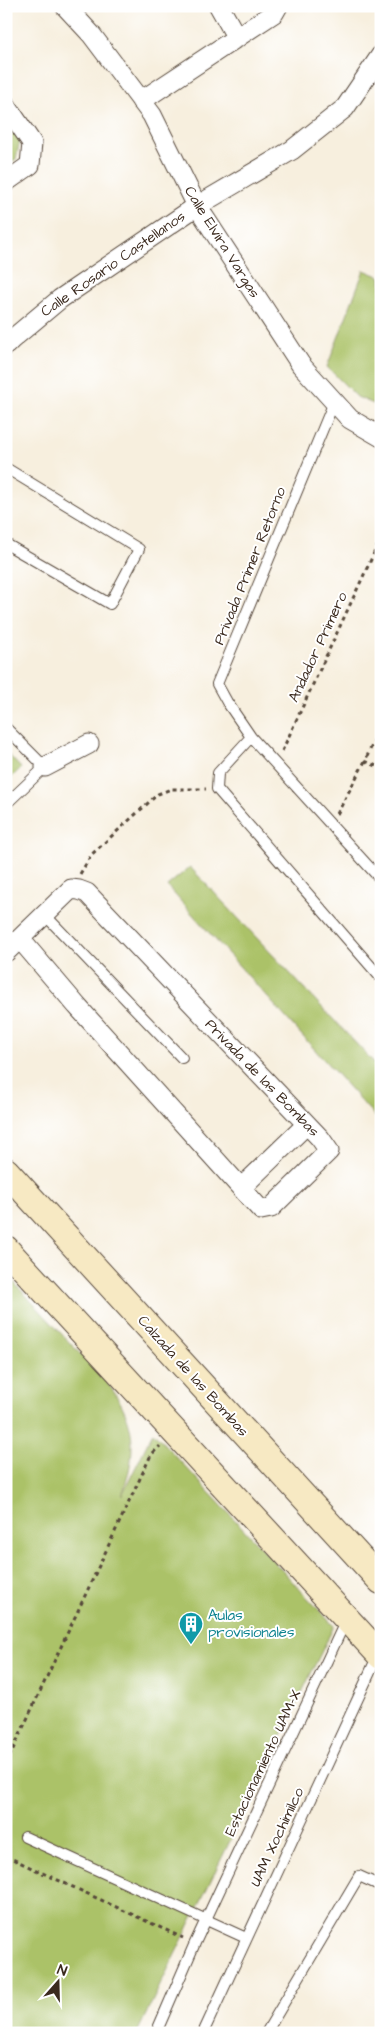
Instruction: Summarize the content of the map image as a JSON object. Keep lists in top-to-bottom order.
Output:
{
  "streets": {
    "main road": ["Calzada de las Bombas"],
    "street": ["Calle Elvira Vargas", "Calle Rosario Castellanos", "Privada de las Bombas"],
    "lane": ["Privada Primer Retorno", "Estacionamiento UAM-X", "UAM Xochimilco"],
    "path": ["Andador Primero"]
  },
  "crossings": [
    ["Calle Elvira Vargas", "Calle Rosario Castellanos"],
    ["Calle Elvira Vargas", "Privada Primer Retorno"],
    ["Privada Primer Retorno", "Andador Primero"]
  ],
  "places": {
    "building": ["Aulas provisionales"]
  },
  "north": "top"
}
